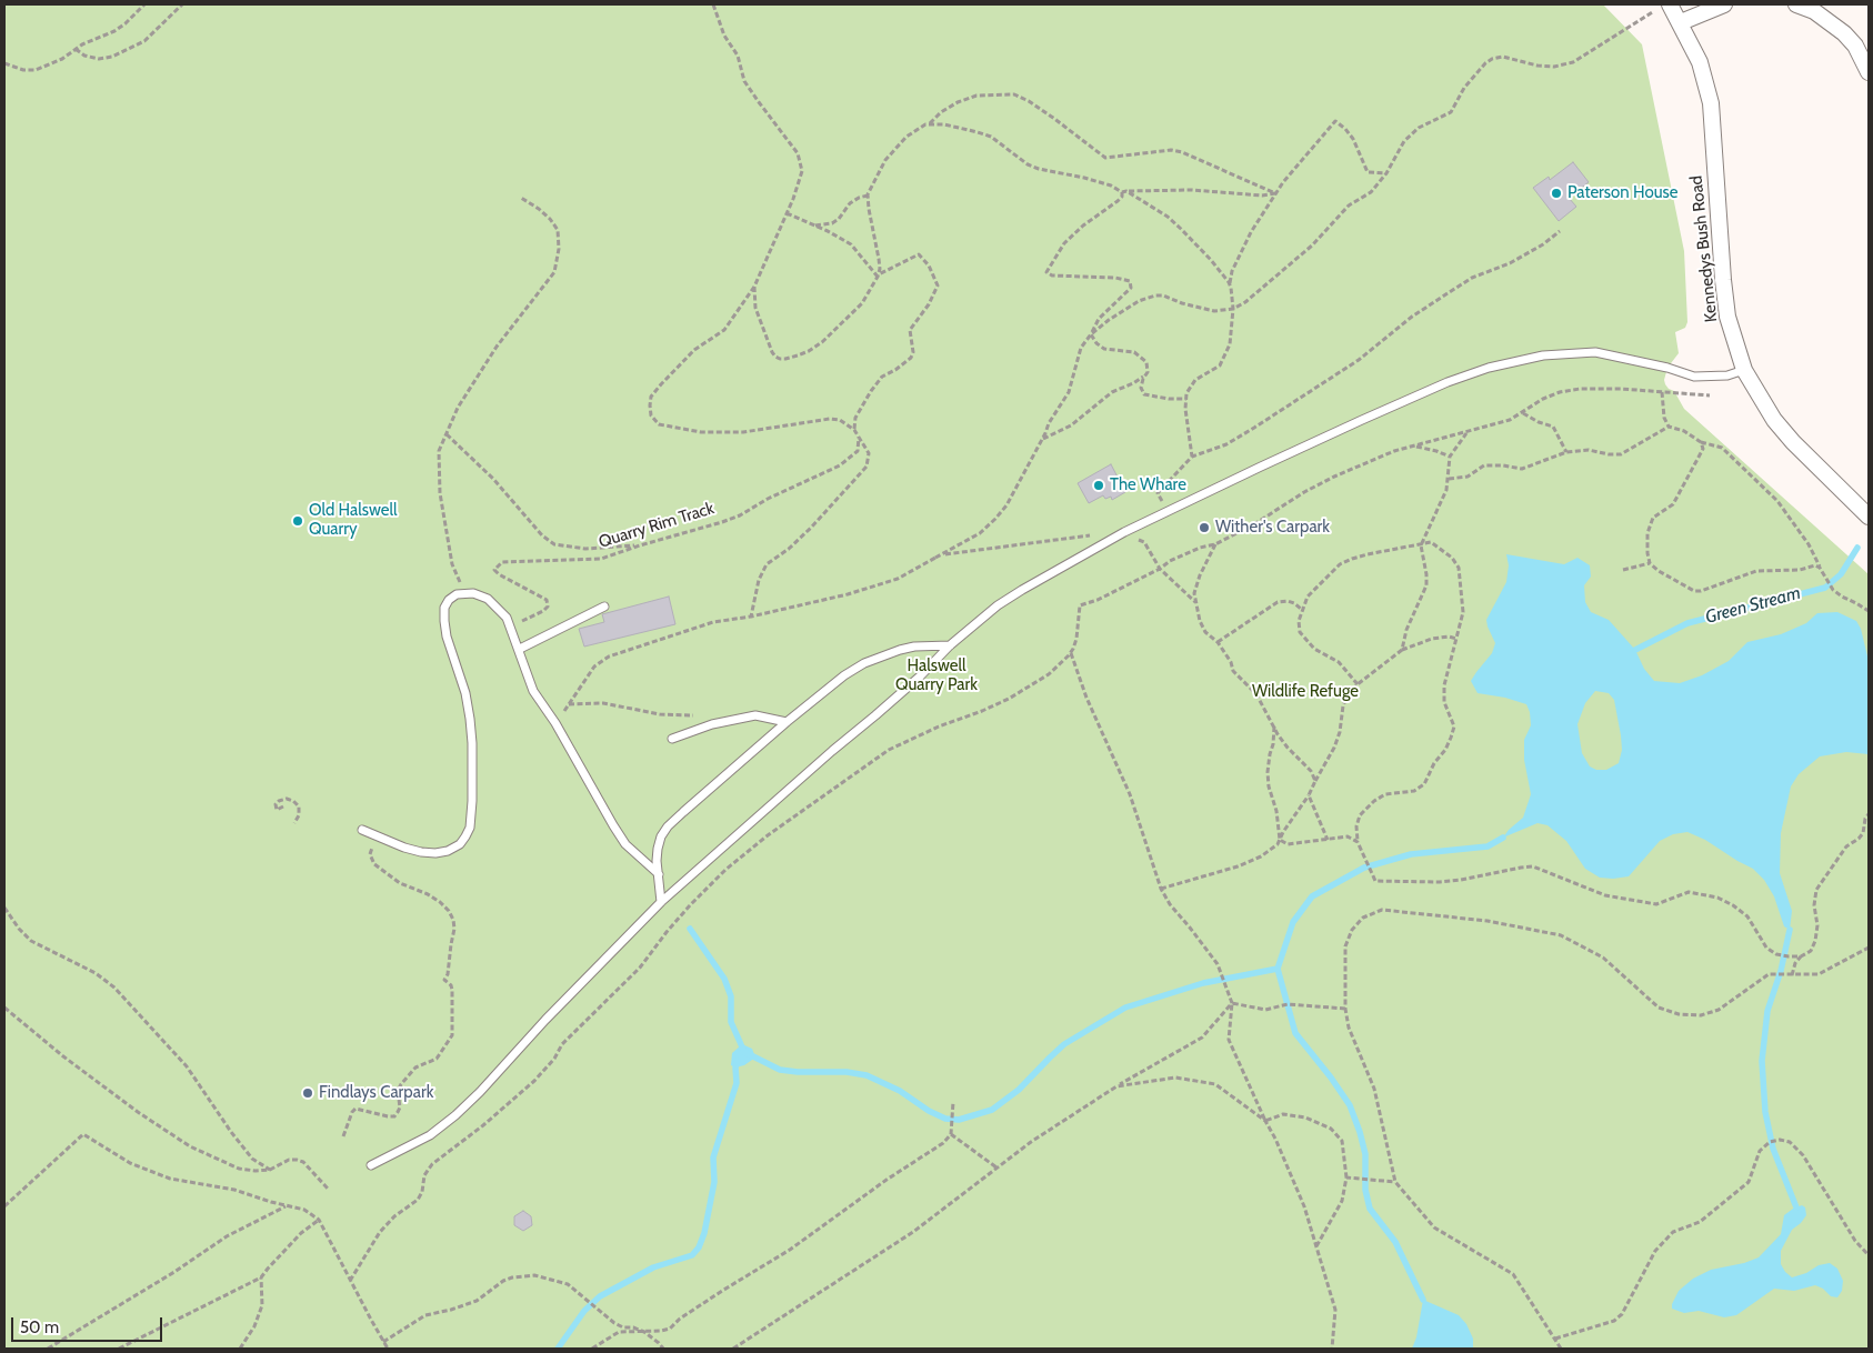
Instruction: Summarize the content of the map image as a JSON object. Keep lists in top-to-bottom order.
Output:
{
  "streets": {
    "street": ["Kennedys Bush Road"],
    "path": ["Quarry Rim Track"]
  },
  "water": ["Green Stream"],
  "parks": ["Halswell Quarry Park", "Wildlife Refuge"],
  "places": [
    "Paterson House",
    "The Whare",
    "Old Halswell Quarry",
    "Wither's Carpark",
    "Findlays Carpark"
  ],
  "scale_bar": "50 m"
}
